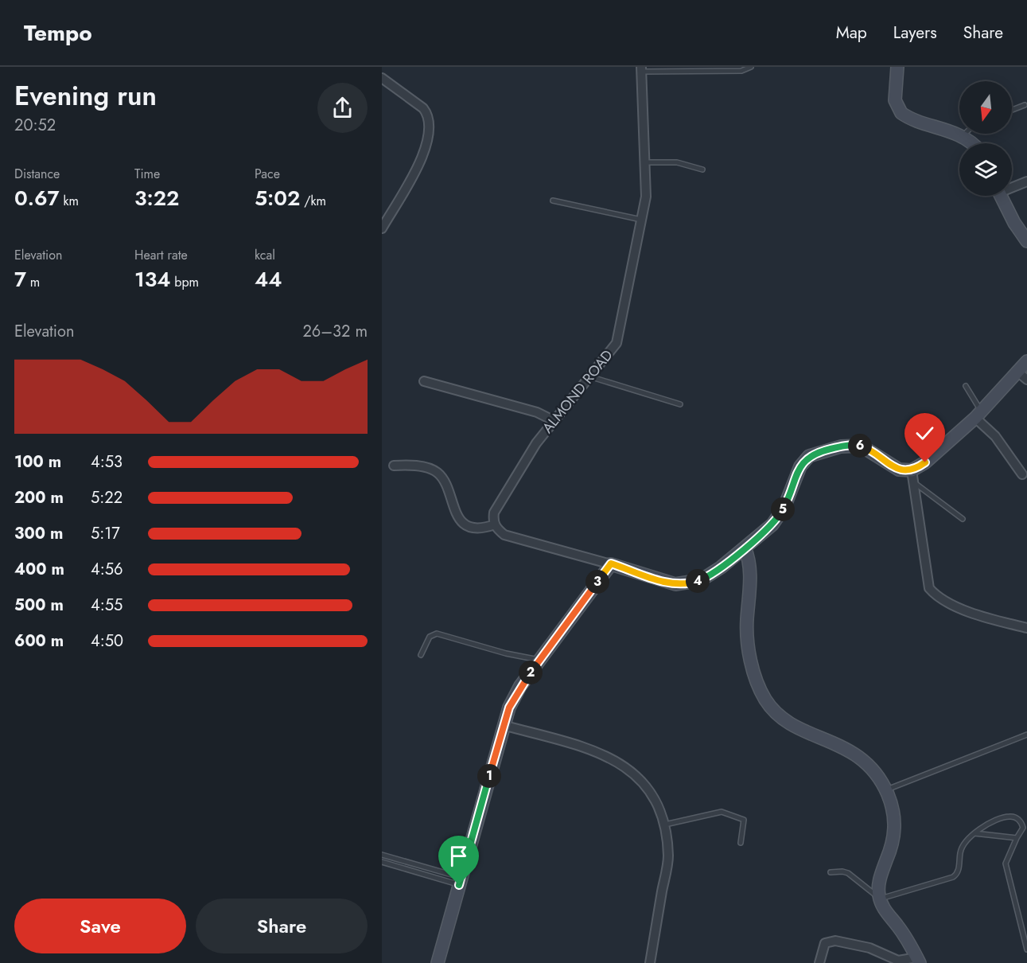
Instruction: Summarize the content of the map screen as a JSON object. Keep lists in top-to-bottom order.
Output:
{
  "streets": {
    "street": ["ALMOND ROAD"]
  },
  "north": "bottom",
  "page": {
    "header": "Tempo",
    "nav": ["Map", "Layers", "Share"],
    "heading": ["Evening run", "20:52"],
    "stats": [
      ["Distance", "0.67 km"],
      ["Time", "3:22"],
      ["Pace", "5:02 /km"],
      ["Elevation", "7 m"],
      ["Heart rate", "134 bpm"],
      ["kcal", "44"]
    ],
    "chart": ["Elevation", "26–32 m"],
    "pins": [
      "6",
      "5",
      "4",
      "3",
      "2",
      "1"
    ],
    "list": [
      {
        "name": "100 m",
        "note": "4:53"
      },
      {
        "name": "200 m",
        "note": "5:22"
      },
      {
        "name": "300 m",
        "note": "5:17"
      },
      {
        "name": "400 m",
        "note": "4:56"
      },
      {
        "name": "500 m",
        "note": "4:55"
      },
      {
        "name": "600 m",
        "note": "4:50"
      }
    ],
    "buttons": ["Save", "Share"]
  }
}
